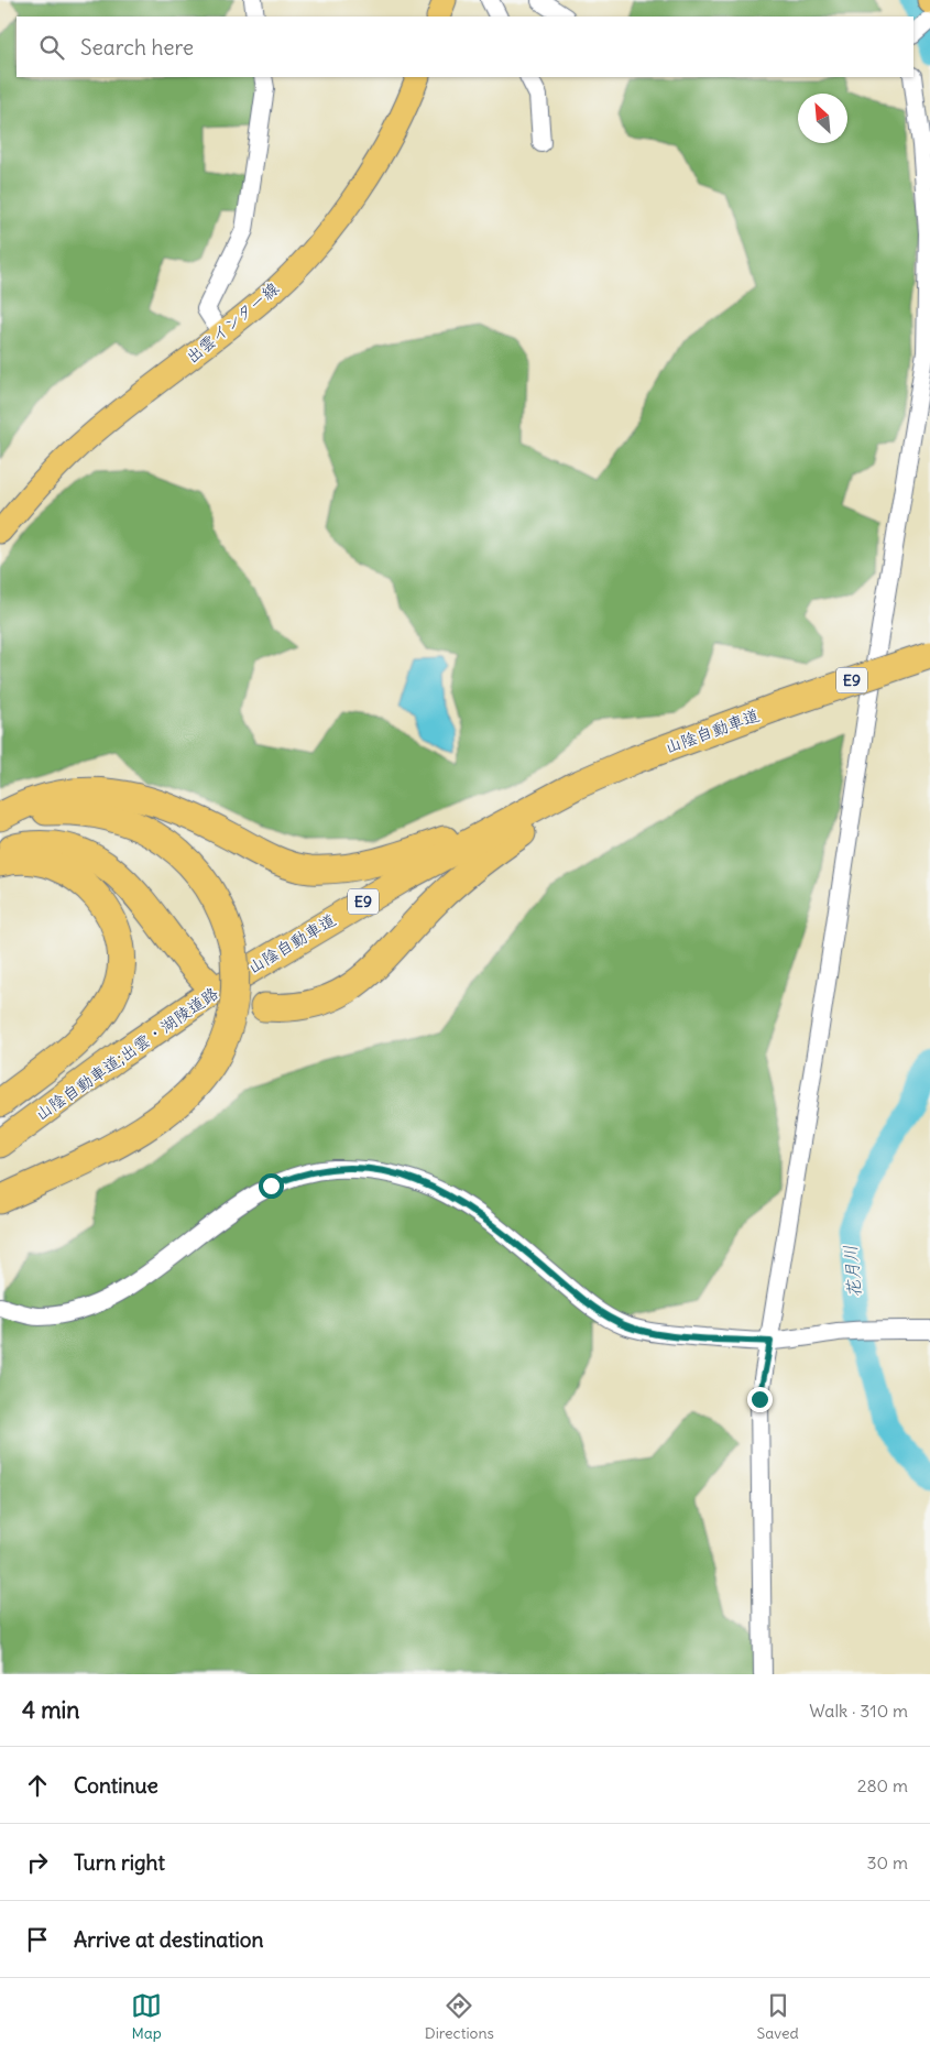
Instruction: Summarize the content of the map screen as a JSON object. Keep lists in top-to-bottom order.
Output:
{
  "streets": {
    "highway": ["E9", "山陰自動車道", "山陰自動車道;出雲・湖陵道路"],
    "main road": ["出雲インター線"]
  },
  "crossings": [
    ["山陰自動車道", "山陰自動車道;出雲・湖陵道路"]
  ],
  "water": ["花月川"],
  "north": "top left",
  "page": {
    "search": "Search here",
    "heading": ["4 min", "Walk · 310 m"],
    "list": [
      ["Continue", "280 m"],
      ["Turn right", "30 m"],
      "Arrive at destination"
    ],
    "nav": ["Map", "Directions", "Saved"]
  }
}
